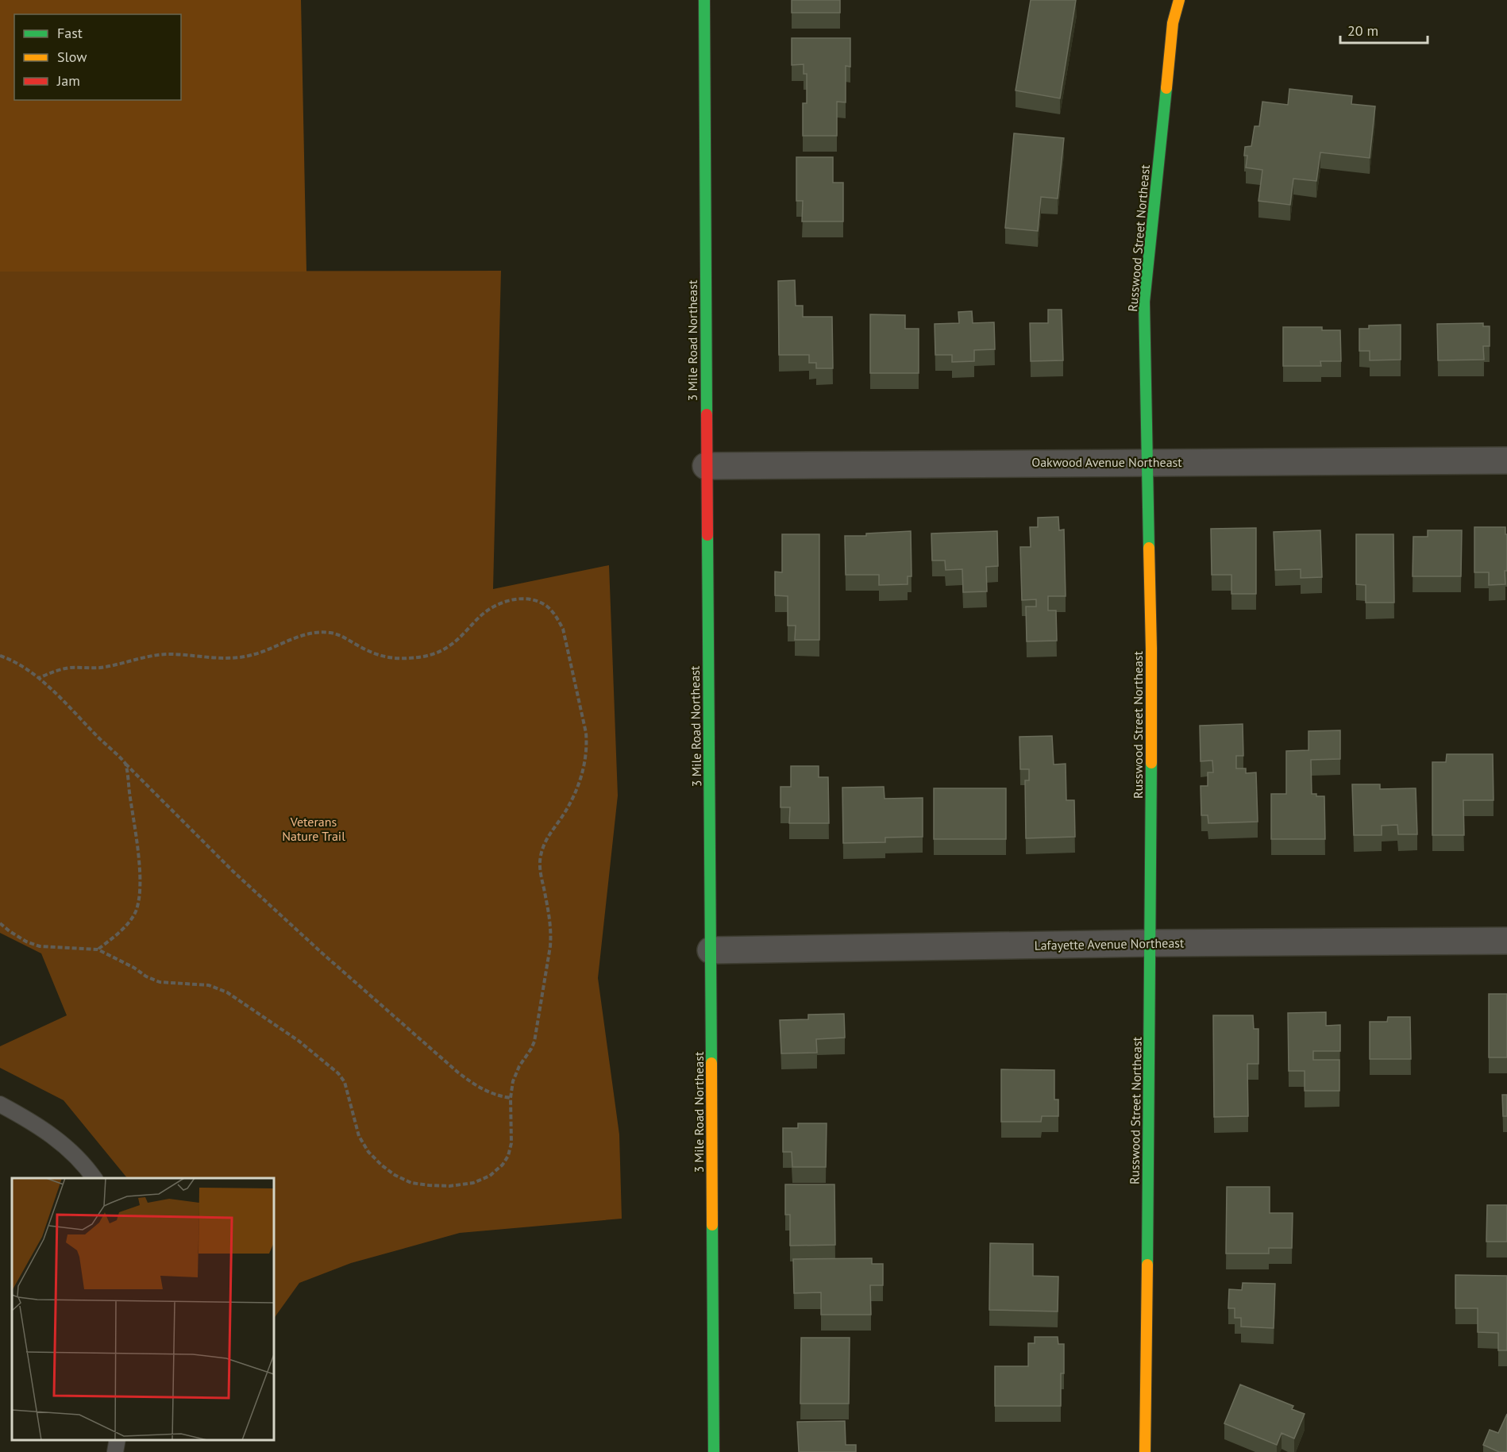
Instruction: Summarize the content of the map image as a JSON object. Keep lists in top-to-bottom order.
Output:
{
  "streets": {
    "main road": ["Russwood Street Northeast", "3 Mile Road Northeast"],
    "street": ["Oakwood Avenue Northeast", "Lafayette Avenue Northeast"]
  },
  "crossings": [
    ["Russwood Street Northeast", "Oakwood Avenue Northeast"],
    ["Russwood Street Northeast", "Lafayette Avenue Northeast"],
    ["3 Mile Road Northeast", "Oakwood Avenue Northeast"],
    ["3 Mile Road Northeast", "Lafayette Avenue Northeast"]
  ],
  "parks": ["Veterans Nature Trail"],
  "legend": ["Fast", "Slow", "Jam"],
  "scale_bar": "20 m"
}
